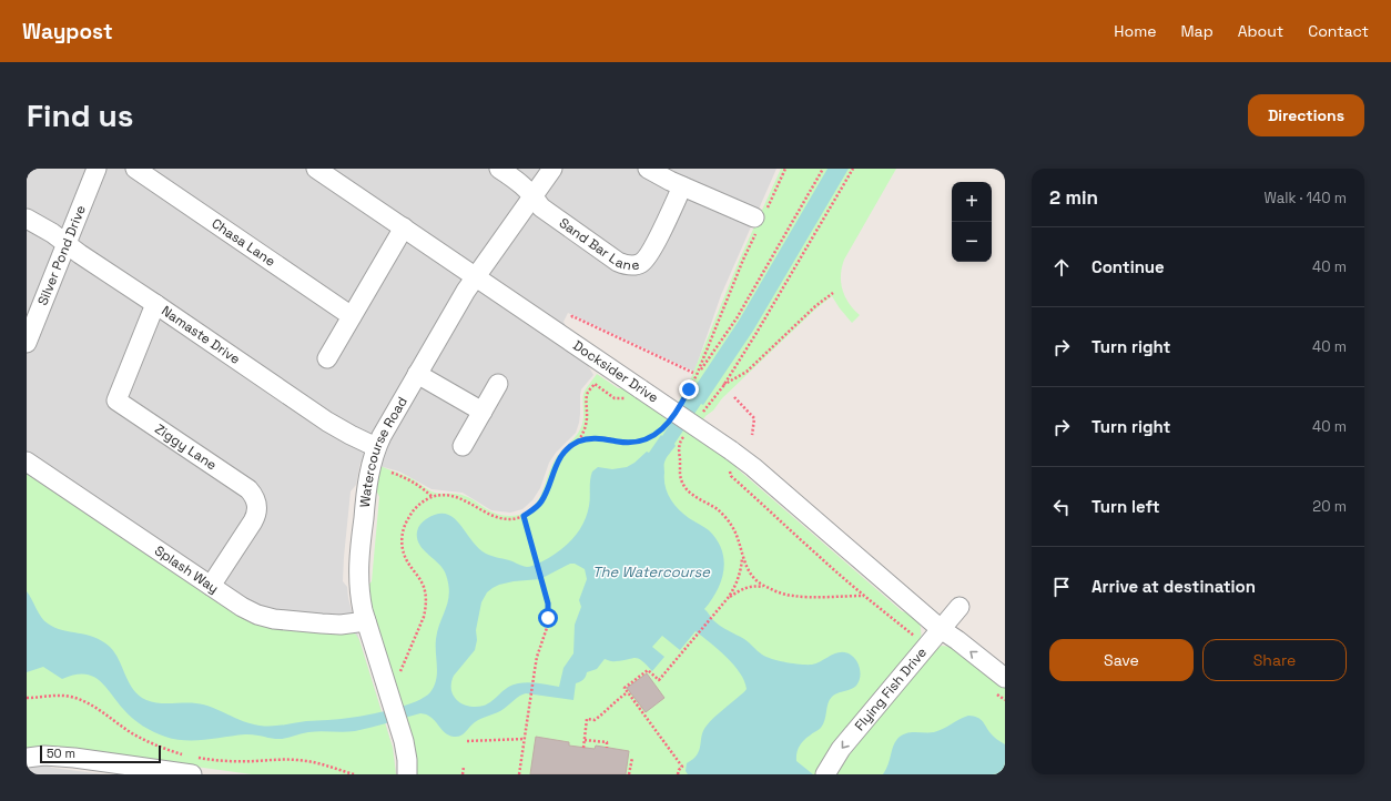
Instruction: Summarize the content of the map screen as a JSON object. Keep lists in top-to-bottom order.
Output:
{
  "streets": {
    "street": [
      "Sand Bar Lane",
      "Chasa Lane",
      "Silver Pond Drive",
      "Namaste Drive",
      "Docksider Drive",
      "Ziggy Lane",
      "Watercourse Road",
      "Splash Way",
      "Flying Fish Drive"
    ]
  },
  "crossings": [
    ["Sand Bar Lane", "Watercourse Road"],
    ["Silver Pond Drive", "Namaste Drive"],
    ["Namaste Drive", "Ziggy Lane"],
    ["Namaste Drive", "Watercourse Road"],
    ["Docksider Drive", "Watercourse Road"],
    ["Docksider Drive", "Flying Fish Drive"],
    ["Ziggy Lane", "Splash Way"],
    ["Watercourse Road", "Splash Way"]
  ],
  "one_way": ["Flying Fish Drive"],
  "water": ["The Watercourse"],
  "scale_bar": "50 m",
  "page": {
    "header": "Waypost",
    "nav": [
      "Home",
      "Map",
      "About",
      "Contact"
    ],
    "buttons": [
      "Directions",
      ["Save", "Share"]
    ],
    "title": "Find us",
    "heading": ["2 min", "Walk · 140 m"],
    "map_buttons": ["+", "−"],
    "list": [
      ["Continue", "40 m"],
      ["Turn right", "40 m"],
      ["Turn right", "40 m"],
      ["Turn left", "20 m"],
      "Arrive at destination"
    ],
    "scale": "50 m"
  }
}
